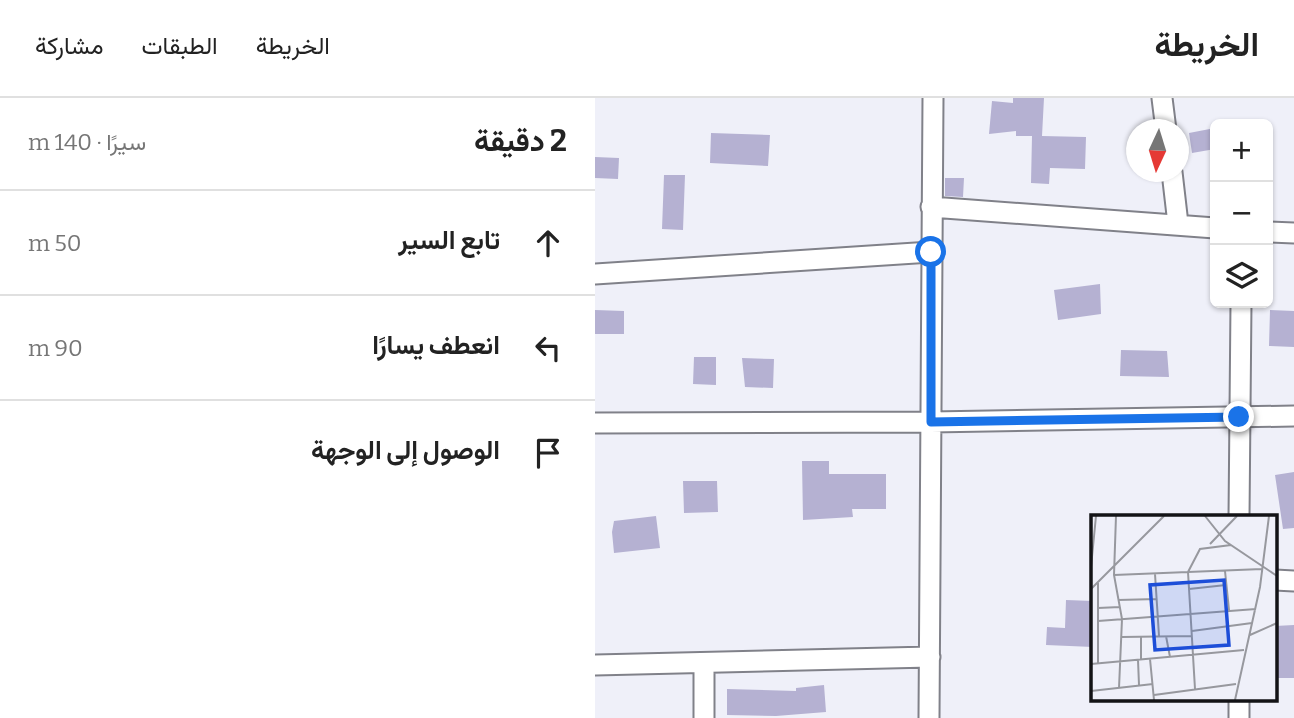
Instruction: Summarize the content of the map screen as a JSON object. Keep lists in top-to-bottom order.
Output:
{
  "north": "bottom",
  "page": {
    "header": "الخريطة",
    "nav": ["الخريطة", "الطبقات", "مشاركة"],
    "heading": ["2 دقيقة", "سيرًا · 140 m"],
    "map_buttons": ["+", "−"],
    "list": [
      ["تابع السير", "50 m"],
      ["انعطف يسارًا", "90 m"],
      "الوصول إلى الوجهة"
    ]
  }
}
